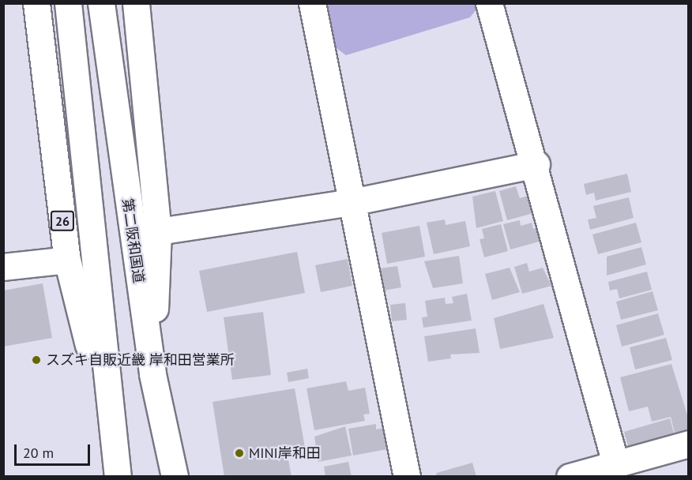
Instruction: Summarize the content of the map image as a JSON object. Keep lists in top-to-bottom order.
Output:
{
  "streets": {
    "main road": ["26", "第二阪和国道"]
  },
  "places": ["スズキ自販近畿 岸和田営業所", "MINI岸和田"],
  "scale_bar": "20 m"
}
